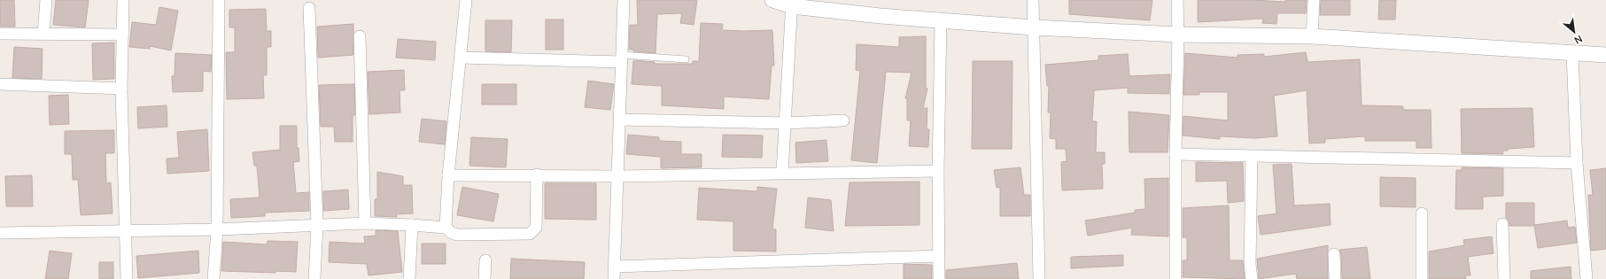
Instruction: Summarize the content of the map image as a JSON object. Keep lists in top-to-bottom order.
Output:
{
  "north": "bottom right"
}
